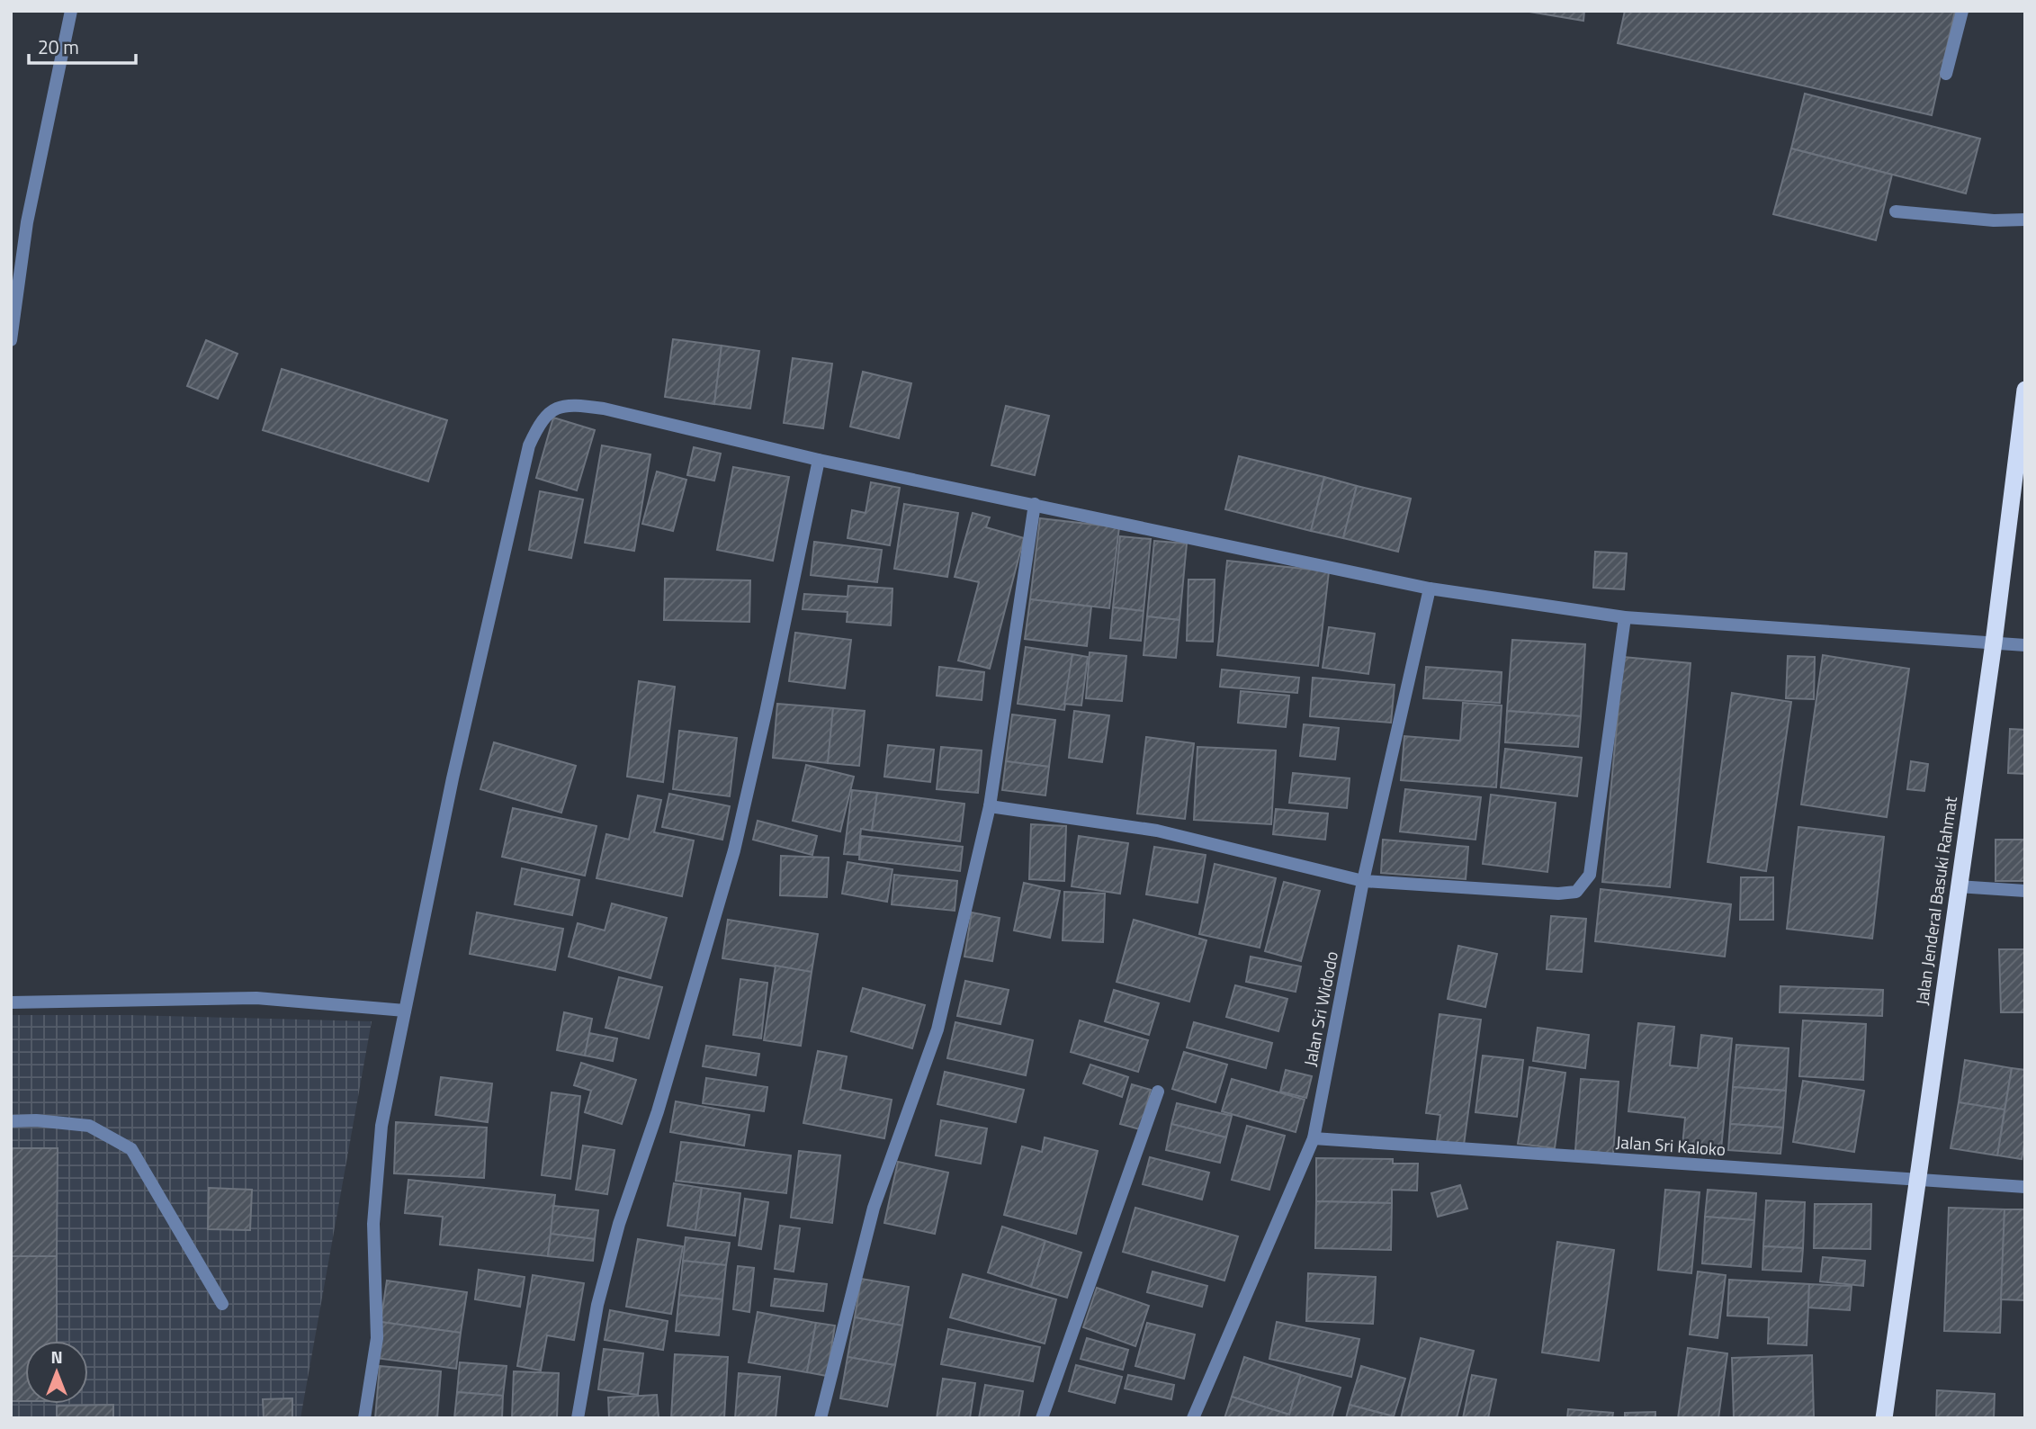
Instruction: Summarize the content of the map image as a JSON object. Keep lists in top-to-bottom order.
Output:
{
  "streets": {
    "highway": ["Jalan Jenderal Basuki Rahmat"],
    "street": ["Jalan Sri Widodo", "Jalan Sri Kaloko"]
  },
  "crossings": [
    ["Jalan Jenderal Basuki Rahmat", "Jalan Sri Kaloko"],
    ["Jalan Sri Widodo", "Jalan Sri Kaloko"]
  ],
  "scale_bar": "20 m",
  "north": "top"
}
